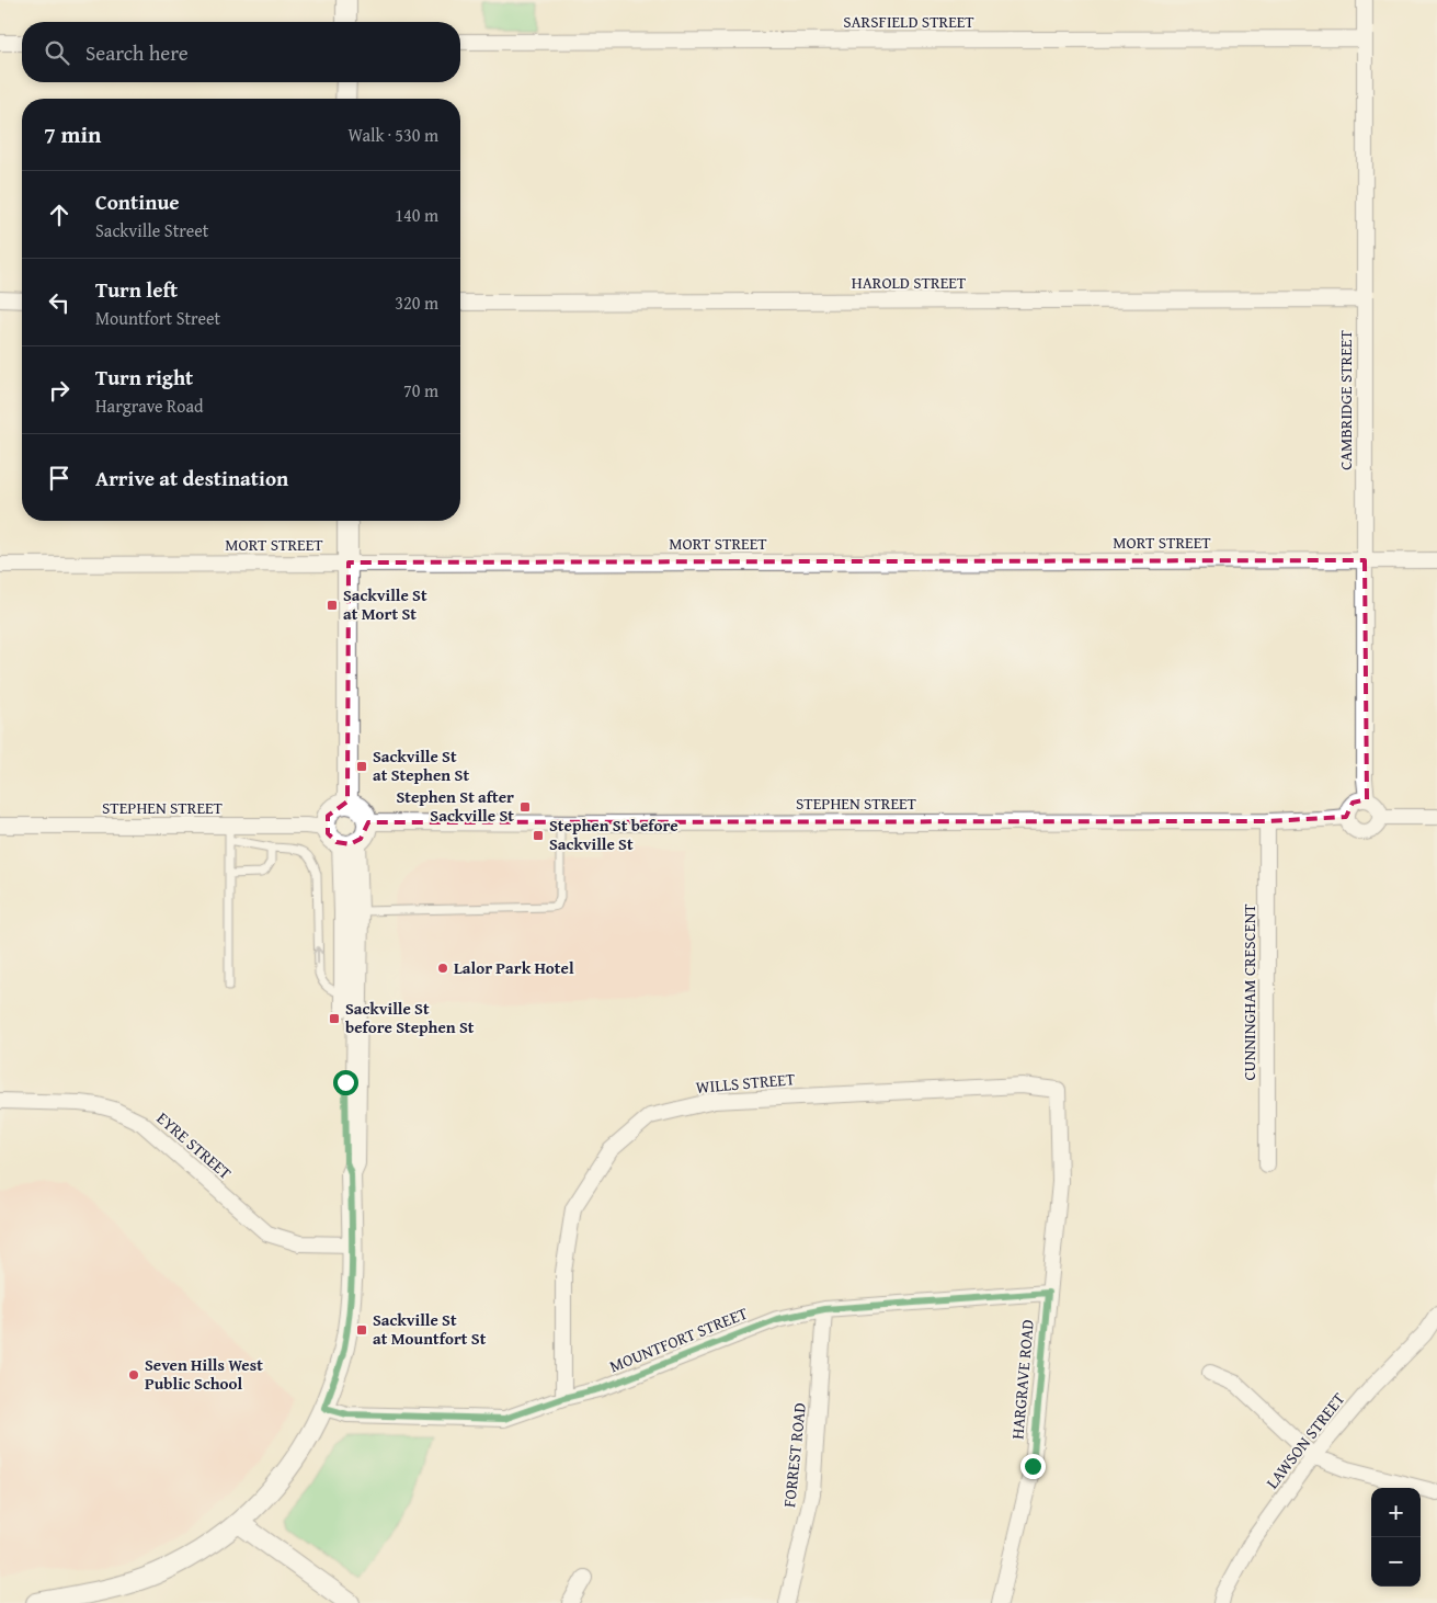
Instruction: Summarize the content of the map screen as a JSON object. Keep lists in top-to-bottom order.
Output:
{
  "streets": {
    "street": [
      "SARSFIELD STREET",
      "HAROLD STREET",
      "CAMBRIDGE STREET",
      "MORT STREET",
      "STEPHEN STREET",
      "CUNNINGHAM CRESCENT",
      "WILLS STREET",
      "EYRE STREET",
      "MOUNTFORT STREET",
      "HARGRAVE ROAD",
      "LAWSON STREET",
      "FORREST ROAD"
    ]
  },
  "crossings": [
    ["SARSFIELD STREET", "CAMBRIDGE STREET"],
    ["HAROLD STREET", "CAMBRIDGE STREET"],
    ["CAMBRIDGE STREET", "MORT STREET"],
    ["CAMBRIDGE STREET", "STEPHEN STREET"],
    ["STEPHEN STREET", "CUNNINGHAM CRESCENT"],
    ["WILLS STREET", "MOUNTFORT STREET"],
    ["WILLS STREET", "HARGRAVE ROAD"],
    ["MOUNTFORT STREET", "HARGRAVE ROAD"],
    ["MOUNTFORT STREET", "FORREST ROAD"]
  ],
  "places": {
    "transit": [
      "Sackville St at Mort St",
      "Sackville St at Stephen St",
      "Stephen St after Sackville St",
      "Stephen St before Sackville St",
      "Sackville St before Stephen St",
      "Sackville St at Mountfort St"
    ],
    "other": ["Lalor Park Hotel", "Seven Hills West Public School"]
  },
  "page": {
    "search": "Search here",
    "heading": ["7 min", "Walk · 530 m"],
    "list": [
      ["Continue", "Sackville Street", "140 m"],
      ["Turn left", "Mountfort Street", "320 m"],
      ["Turn right", "Hargrave Road", "70 m"],
      "Arrive at destination"
    ],
    "map_buttons": ["+", "−"]
  }
}
